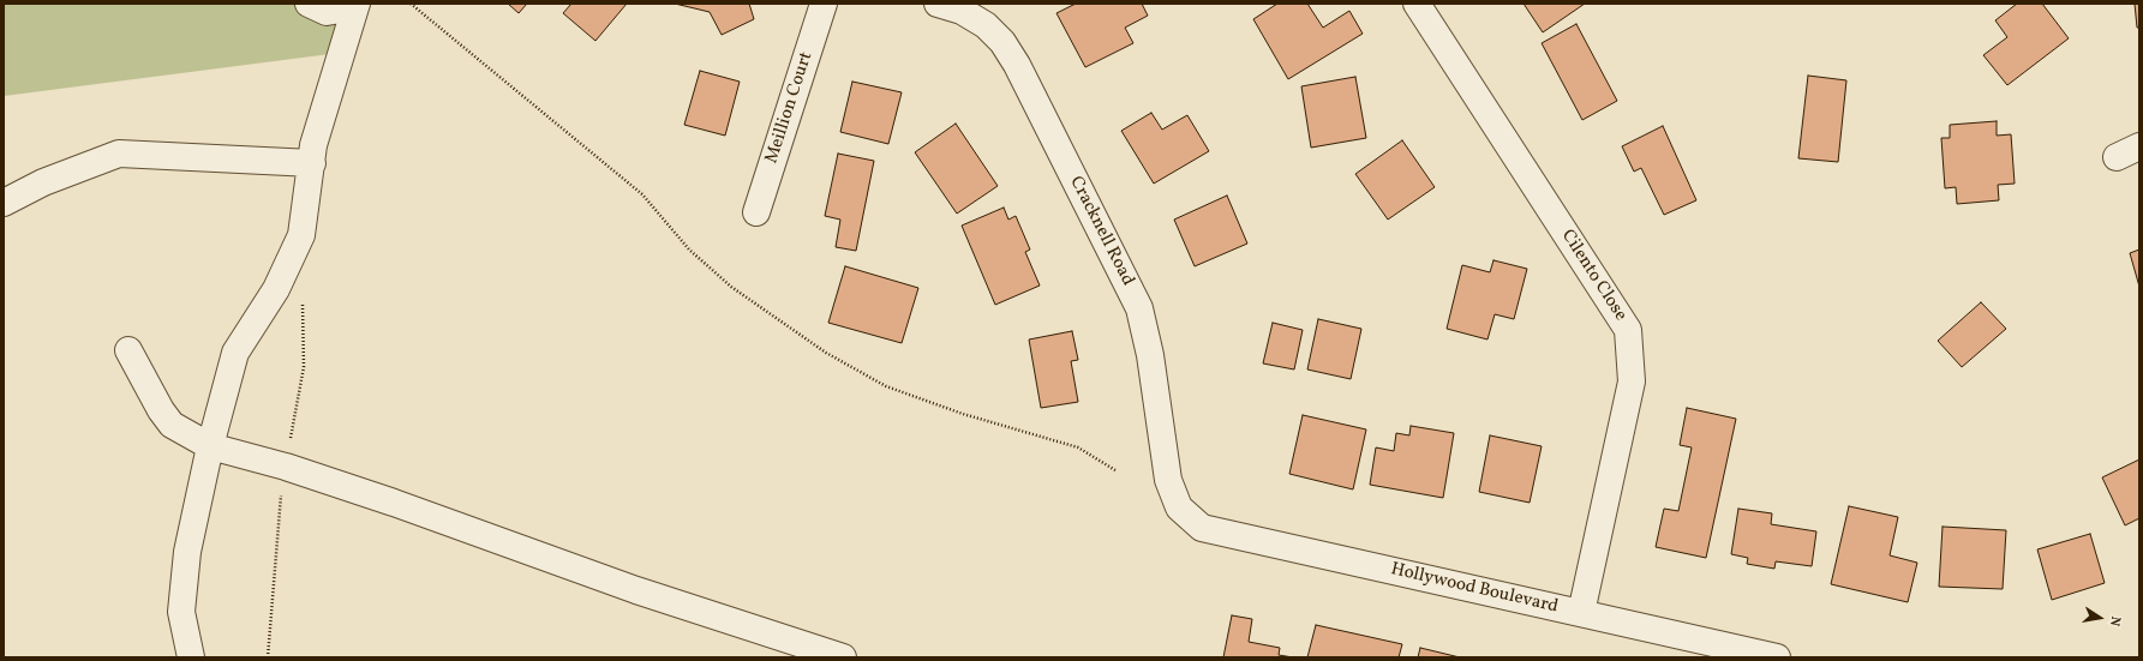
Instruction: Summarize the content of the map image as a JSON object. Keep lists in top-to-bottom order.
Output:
{
  "streets": {
    "street": [
      "Meillion Court",
      "Cracknell Road",
      "Cilento Close",
      "Hollywood Boulevard"
    ]
  },
  "crossings": [
    ["Cracknell Road", "Hollywood Boulevard"],
    ["Cilento Close", "Hollywood Boulevard"]
  ],
  "north": "right"
}
